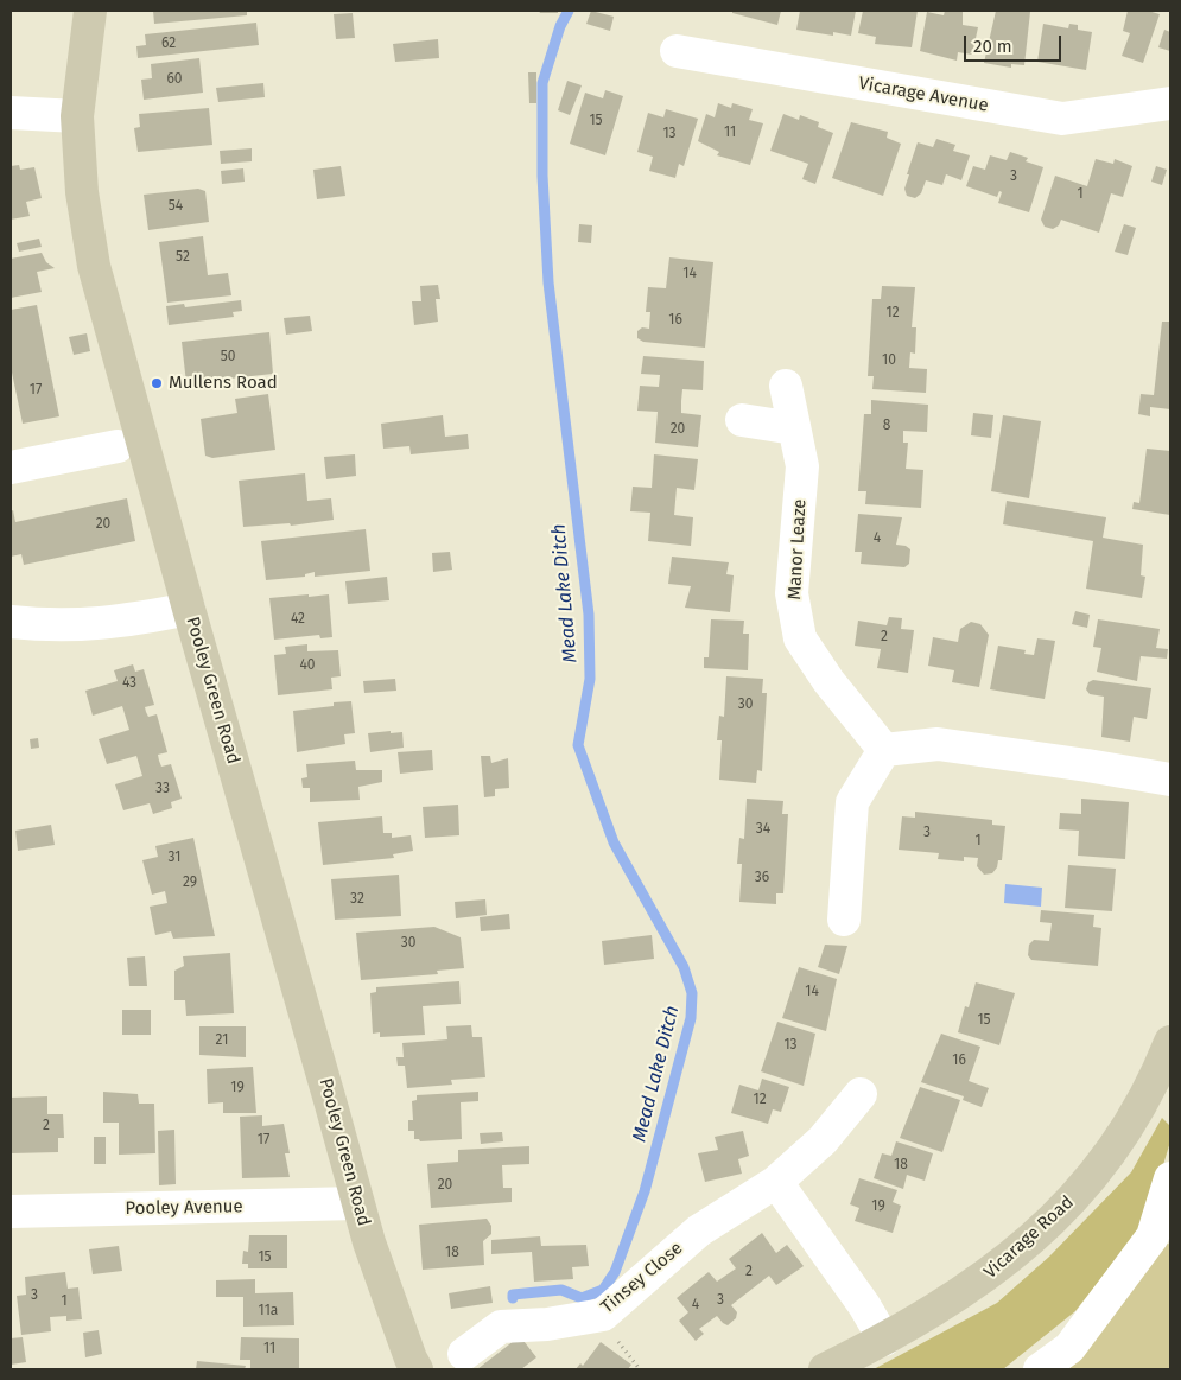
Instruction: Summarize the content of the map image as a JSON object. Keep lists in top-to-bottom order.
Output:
{
  "streets": {
    "street": [
      "Vicarage Avenue",
      "Manor Leaze",
      "Pooley Green Road",
      "Pooley Avenue",
      "Vicarage Road",
      "Tinsey Close"
    ]
  },
  "crossings": [
    ["Pooley Green Road", "Pooley Avenue"]
  ],
  "water": ["Mead Lake Ditch"],
  "places": ["Mullens Road"],
  "house_numbers": [
    "62",
    "60",
    "15",
    "11",
    "13",
    "3",
    "1",
    "54",
    "52",
    "14",
    "12",
    "16",
    "50",
    "10",
    "17",
    "8",
    "20",
    "20",
    "4",
    "42",
    "2",
    "40",
    "43",
    "30",
    "33",
    "34",
    "3",
    "1",
    "31",
    "36",
    "29",
    "32",
    "30",
    "14",
    "15",
    "21",
    "13",
    "16",
    "19",
    "12",
    "2",
    "17",
    "18",
    "20",
    "19",
    "18",
    "15",
    "2",
    "3",
    "3",
    "1",
    "4",
    "11a",
    "11"
  ],
  "scale_bar": "20 m"
}
